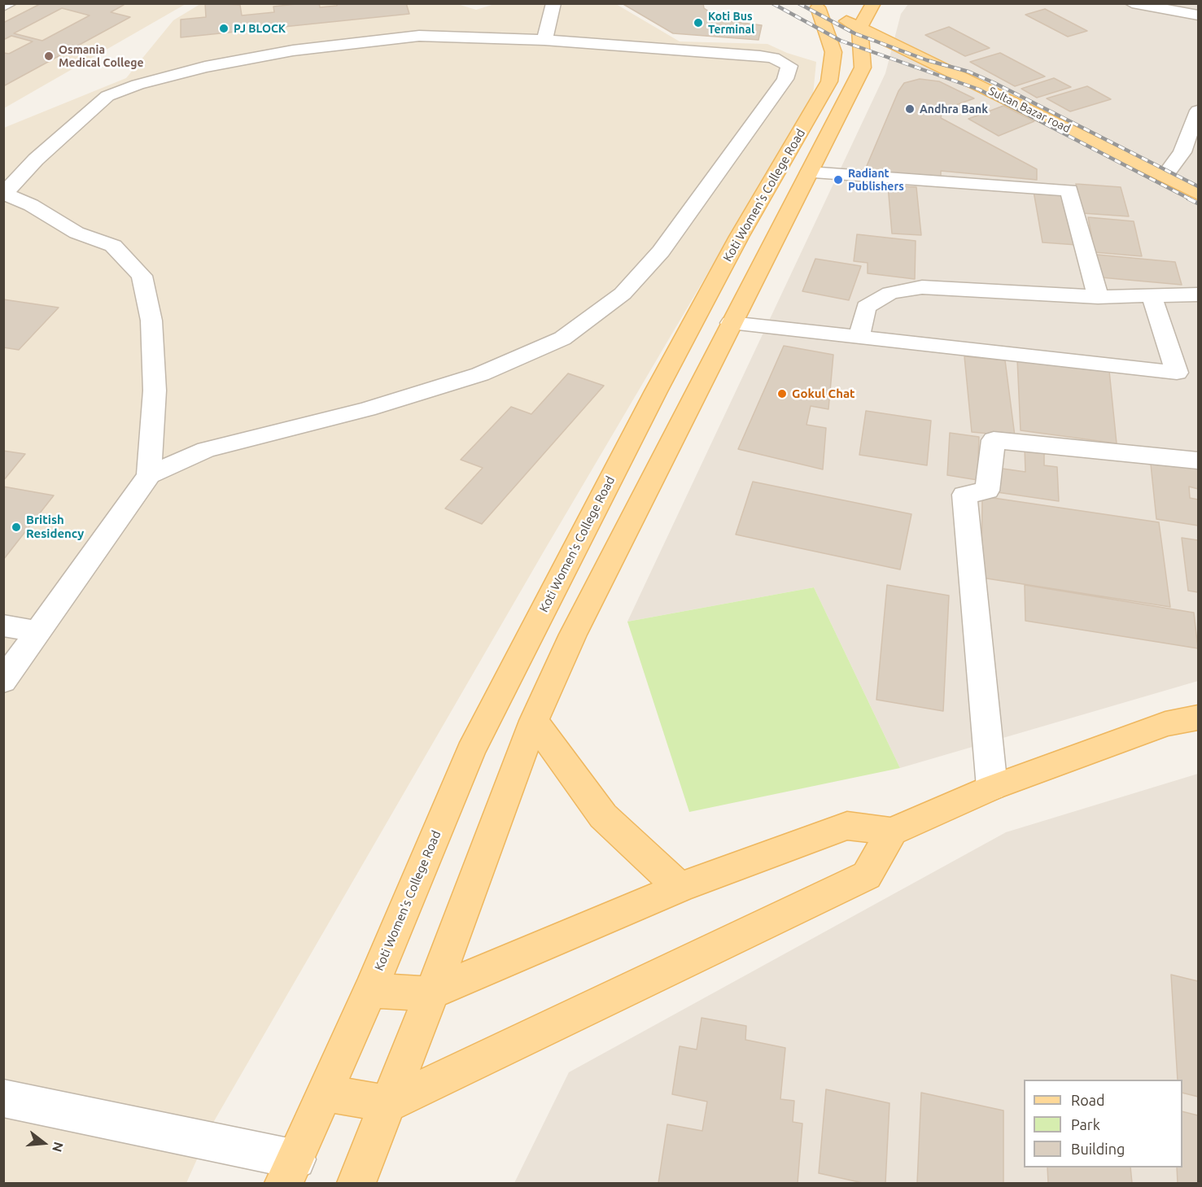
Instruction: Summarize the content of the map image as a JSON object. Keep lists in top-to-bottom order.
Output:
{
  "streets": {
    "main road": ["Sultan Bazar road", "Koti Women's College Road"]
  },
  "crossings": [
    ["Sultan Bazar road", "Koti Women's College Road"]
  ],
  "places": [
    "Koti Bus Terminal",
    "PJ BLOCK",
    "Osmania Medical College",
    "Andhra Bank",
    "Radiant Publishers",
    "Gokul Chat",
    "British Residency"
  ],
  "legend": ["Road", "Park", "Building"],
  "north": "right"
}
